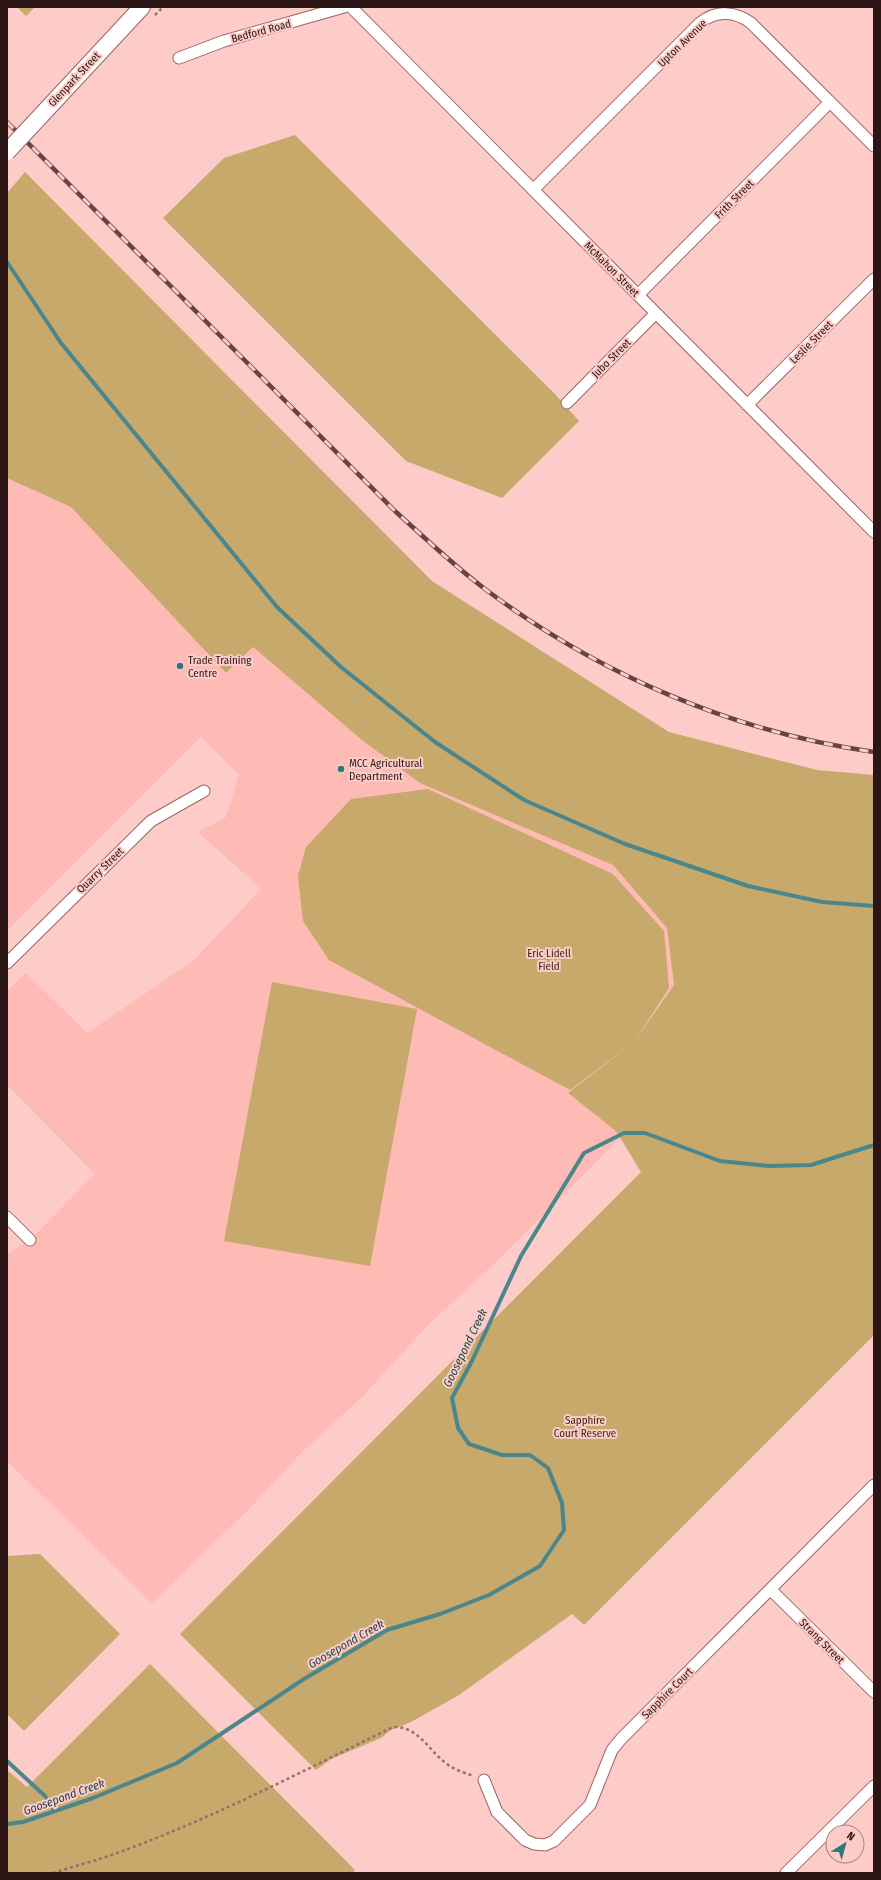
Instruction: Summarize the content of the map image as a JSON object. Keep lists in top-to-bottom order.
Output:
{
  "streets": {
    "main road": ["Glenpark Street"],
    "street": [
      "Bedford Road",
      "Upton Avenue",
      "Frith Street",
      "McMahon Street",
      "Leslie Street",
      "Jubo Street",
      "Quarry Street",
      "Strang Street",
      "Sapphire Court"
    ]
  },
  "crossings": [
    ["Upton Avenue", "Frith Street"],
    ["Upton Avenue", "McMahon Street"],
    ["Frith Street", "McMahon Street"],
    ["McMahon Street", "Leslie Street"],
    ["McMahon Street", "Jubo Street"],
    ["Strang Street", "Sapphire Court"]
  ],
  "water": ["Goosepond Creek"],
  "parks": ["Eric Lidell Field", "Sapphire Court Reserve"],
  "places": ["Trade Training Centre", "MCC Agricultural Department"],
  "north": "top right"
}
